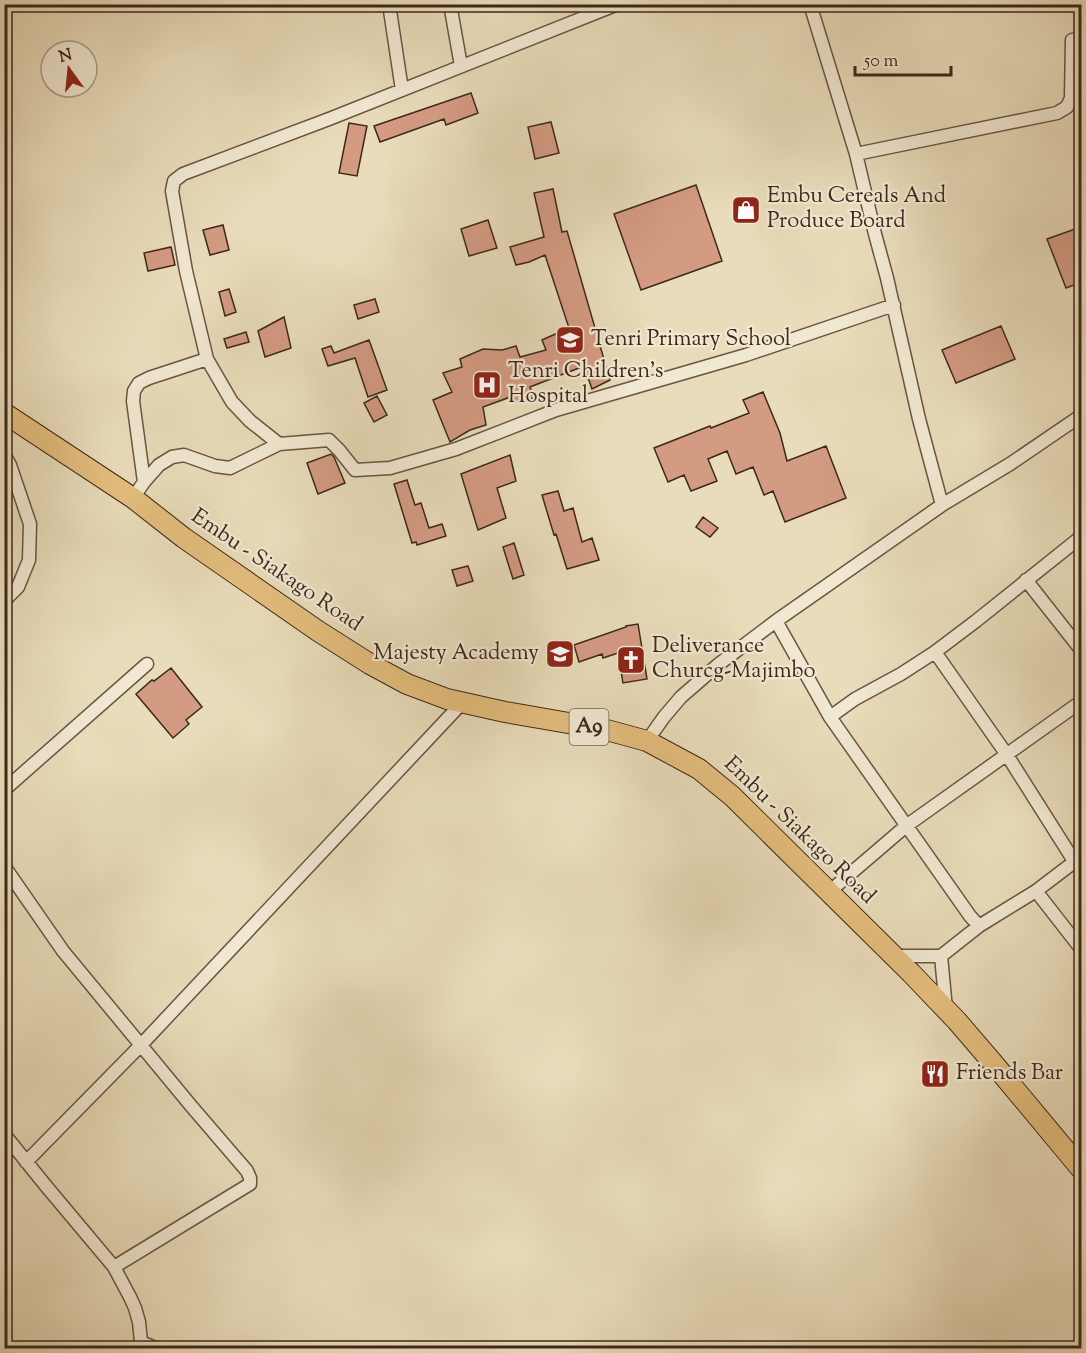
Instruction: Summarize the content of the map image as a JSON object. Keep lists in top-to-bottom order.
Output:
{
  "streets": {
    "highway": ["Embu - Siakago Road", "A9"]
  },
  "places": {
    "shop": ["Embu Cereals And Produce Board"],
    "school or university": ["Tenri Primary School", "Majesty Academy"],
    "hospital": ["Tenri Children's Hospital"],
    "church": ["Deliverance Churcg-Majimbo"],
    "restaurant": ["Friends Bar"]
  },
  "scale_bar": "50 m",
  "north": "top"
}
